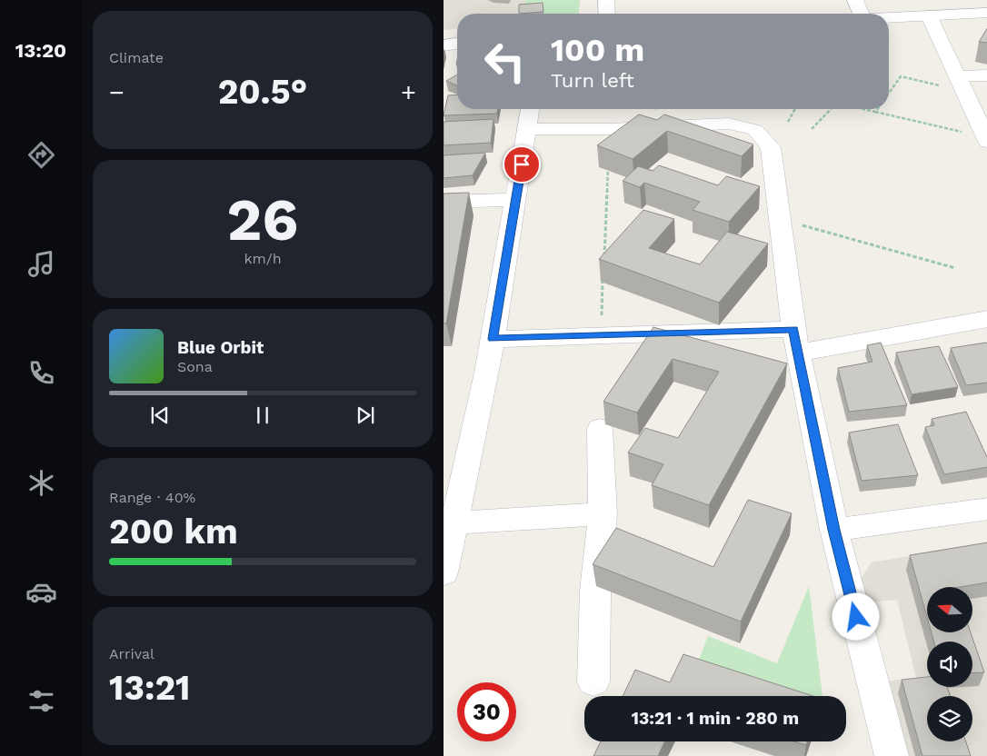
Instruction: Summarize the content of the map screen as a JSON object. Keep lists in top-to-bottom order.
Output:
{
  "north": "left",
  "page": {
    "tabs": "13:20",
    "tile": [
      "Climate",
      ["26", "km/h"],
      ["Range · 40%", "200 km"],
      ["Arrival", "13:21"]
    ],
    "turn": ["100 m", "Turn left"],
    "heat": ["−", "20.5°", "+"],
    "song": ["Blue Orbit", "Sona"],
    "limit": "30",
    "trip": "13:21 · 1 min · 280 m"
  }
}
